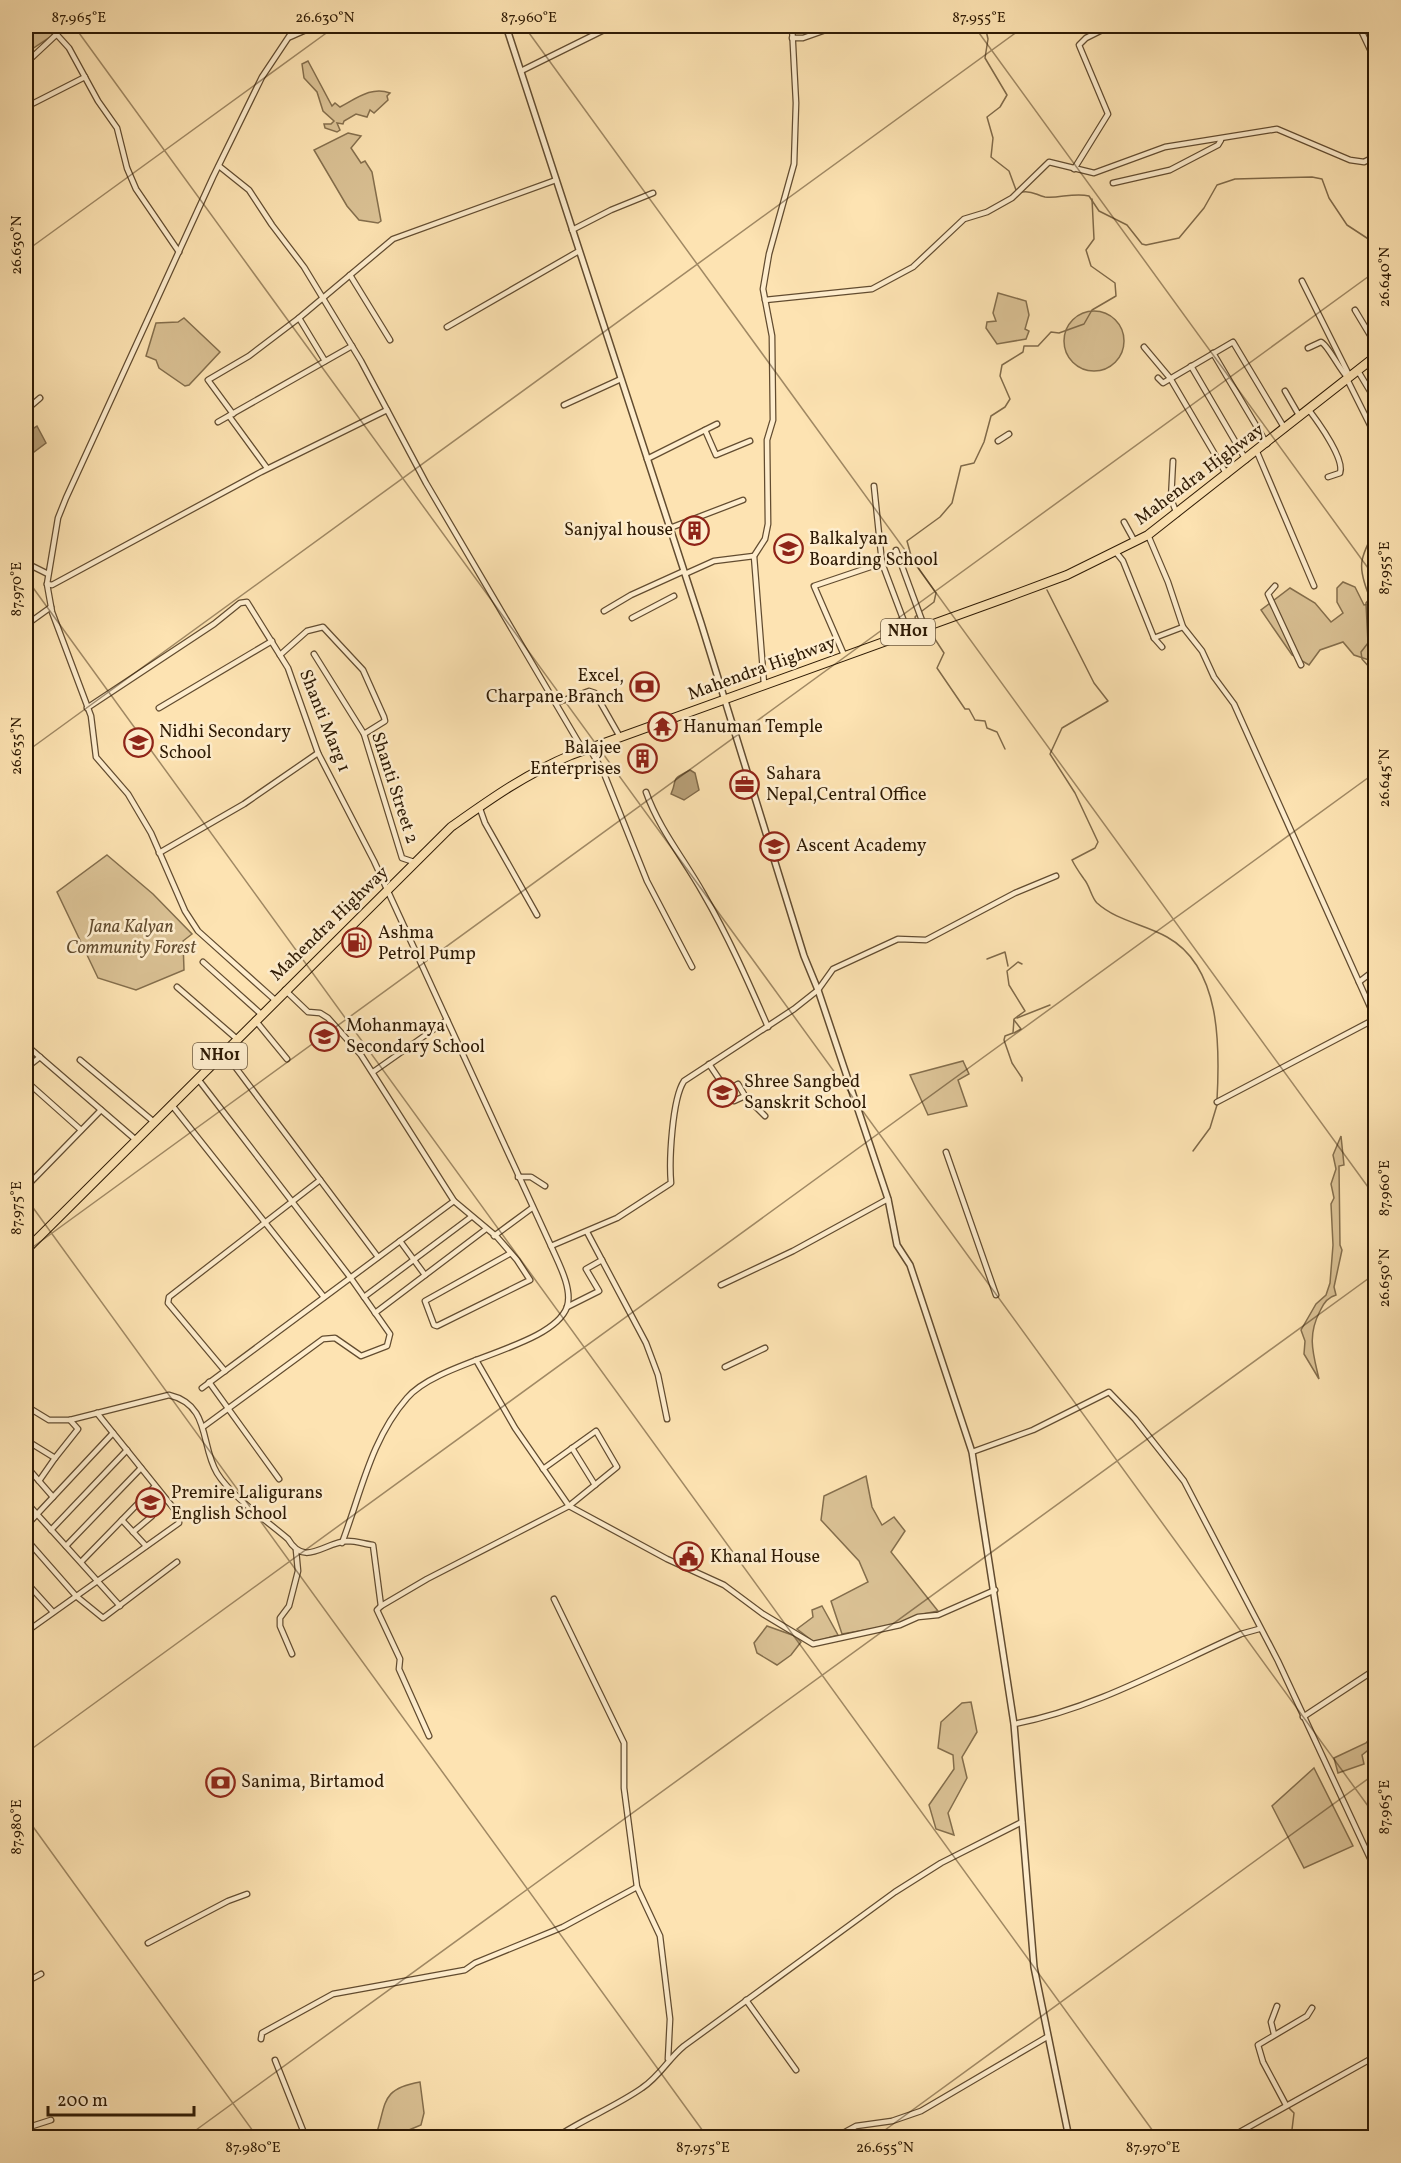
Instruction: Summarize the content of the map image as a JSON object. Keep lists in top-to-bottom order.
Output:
{
  "streets": {
    "highway": ["Mahendra Highway", "NH01"],
    "street": ["Shanti Marg 1", "Shanti Street 2"]
  },
  "crossings": [
    ["Mahendra Highway", "Shanti Marg 1"],
    ["Mahendra Highway", "Shanti Street 2"]
  ],
  "parks": ["Jana Kalyan Community Forest"],
  "places": {
    "building": ["Sanjyal house", "Balajee Enterprises"],
    "school or university": [
      "Balkalyan Boarding School",
      "Nidhi Secondary School",
      "Ascent Academy",
      "Mohanmaya Secondary School",
      "Shree Sangbed Sanskrit School",
      "Premire Laligurans English School"
    ],
    "bank": ["Excel, Charpane Branch", "Sanima, Birtamod"],
    "temple": ["Hanuman Temple"],
    "office": ["Sahara Nepal,Central Office"],
    "fuel station": ["Ashma Petrol Pump"],
    "public building": ["Khanal House"]
  },
  "scale_bar": "200 m",
  "coordinates": [
    "87.965°E",
    "26.630°N",
    "87.960°E",
    "87.955°E",
    "26.640°N",
    "87.970°E",
    "26.635°N",
    "26.645°N",
    "87.975°E",
    "26.650°N",
    "87.980°E",
    "26.655°N"
  ]
}
